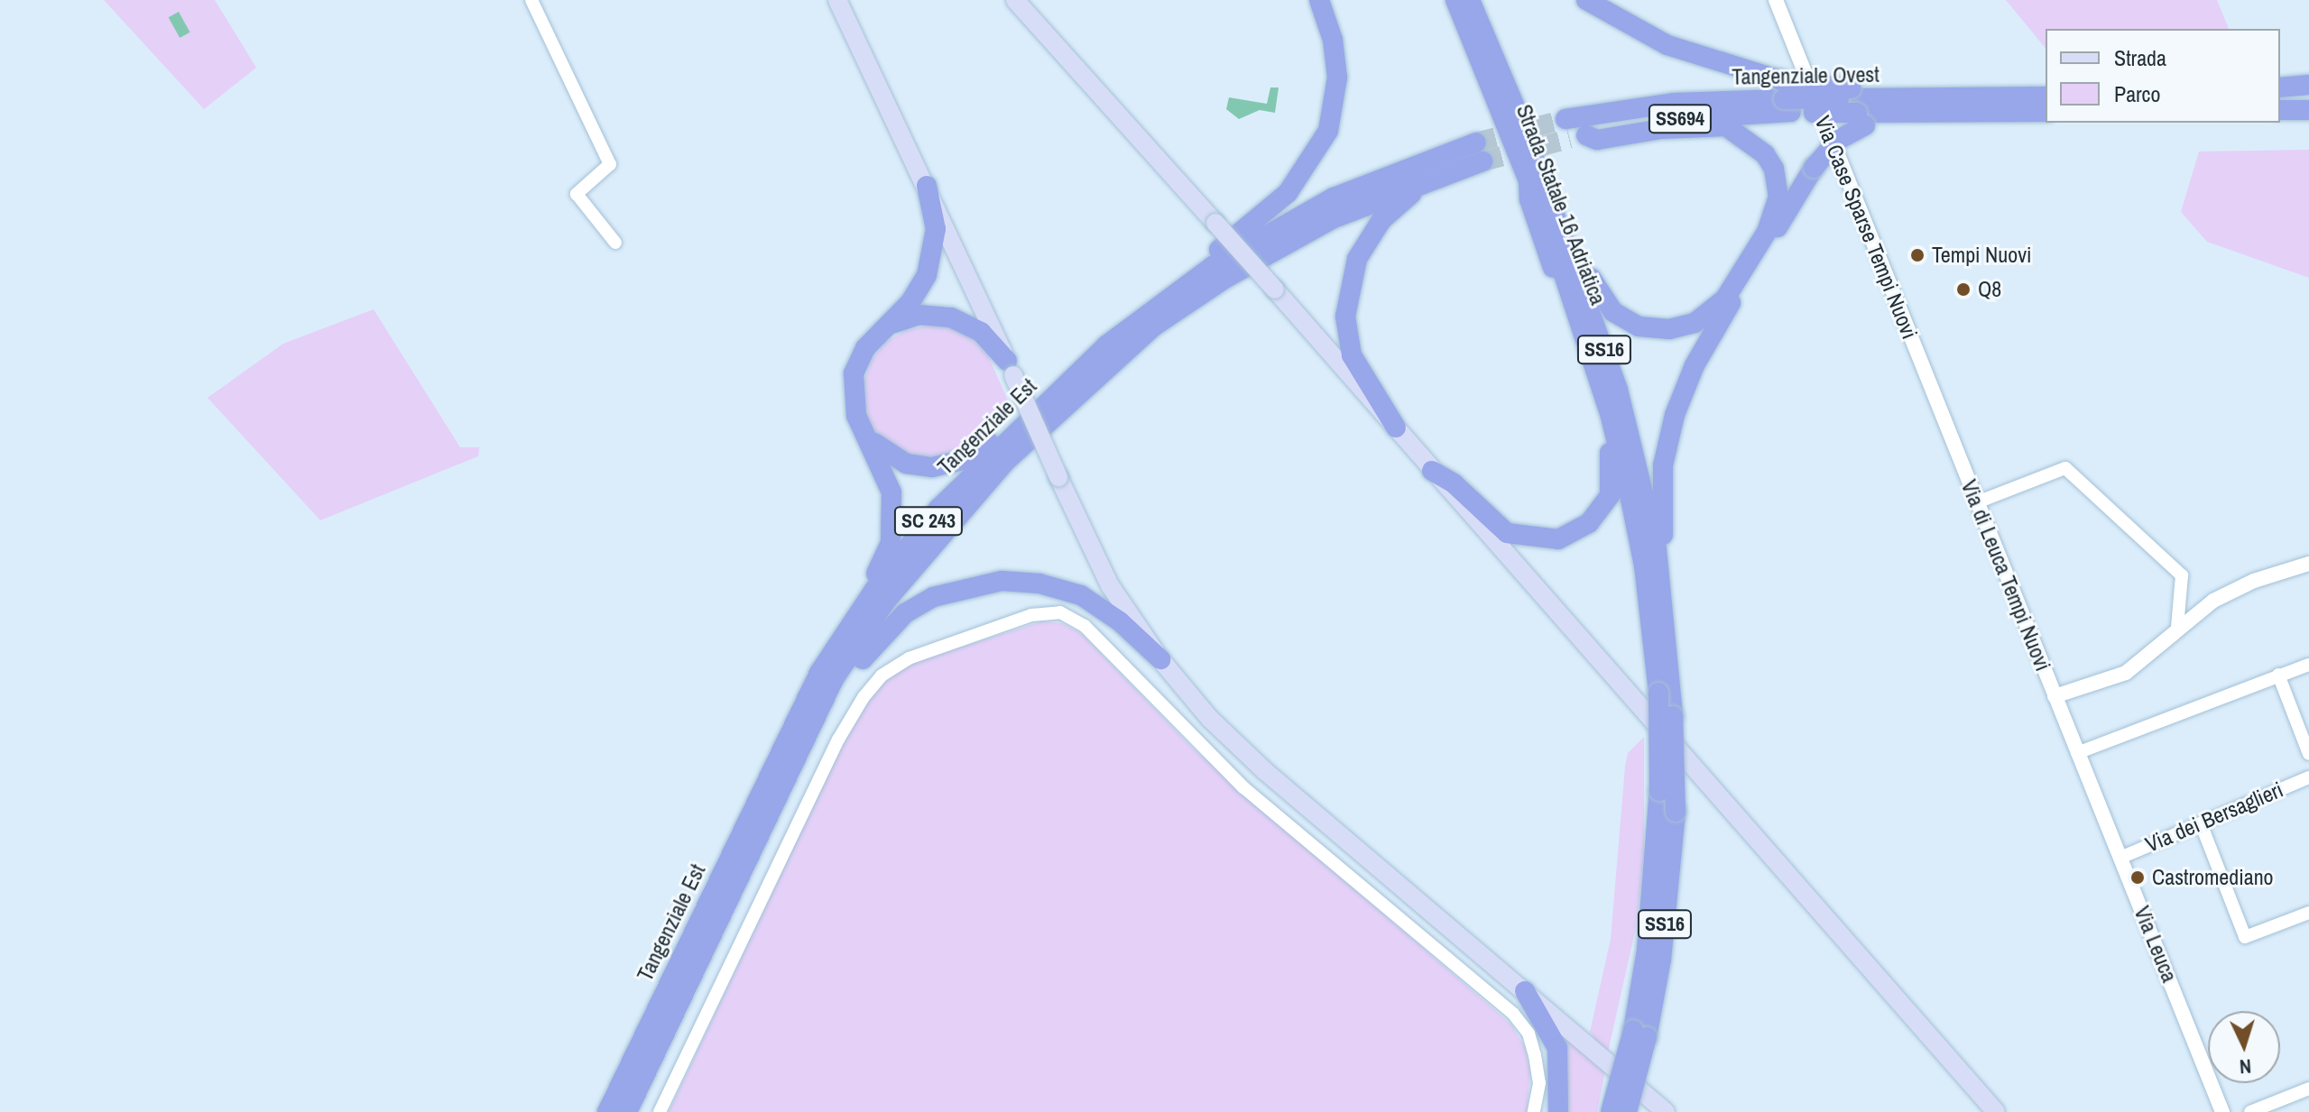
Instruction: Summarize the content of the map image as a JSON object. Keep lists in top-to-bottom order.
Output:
{
  "streets": {
    "highway": [
      "Tangenziale Ovest",
      "SS694",
      "Strada Statale 16 Adriatica",
      "SS16",
      "Tangenziale Est",
      "SC 243"
    ],
    "street": [
      "Via Case Sparse Tempi Nuovi",
      "Via di Leuca Tempi Nuovi",
      "Via dei Bersaglieri",
      "Via Leuca"
    ]
  },
  "crossings": [
    ["Tangenziale Ovest", "Strada Statale 16 Adriatica"],
    ["Via Case Sparse Tempi Nuovi", "Via di Leuca Tempi Nuovi"],
    ["Via di Leuca Tempi Nuovi", "Via Leuca"],
    ["Via dei Bersaglieri", "Via Leuca"]
  ],
  "places": ["Tempi Nuovi", "Q8", "Castromediano"],
  "legend": ["Strada", "Parco"],
  "north": "bottom"
}
